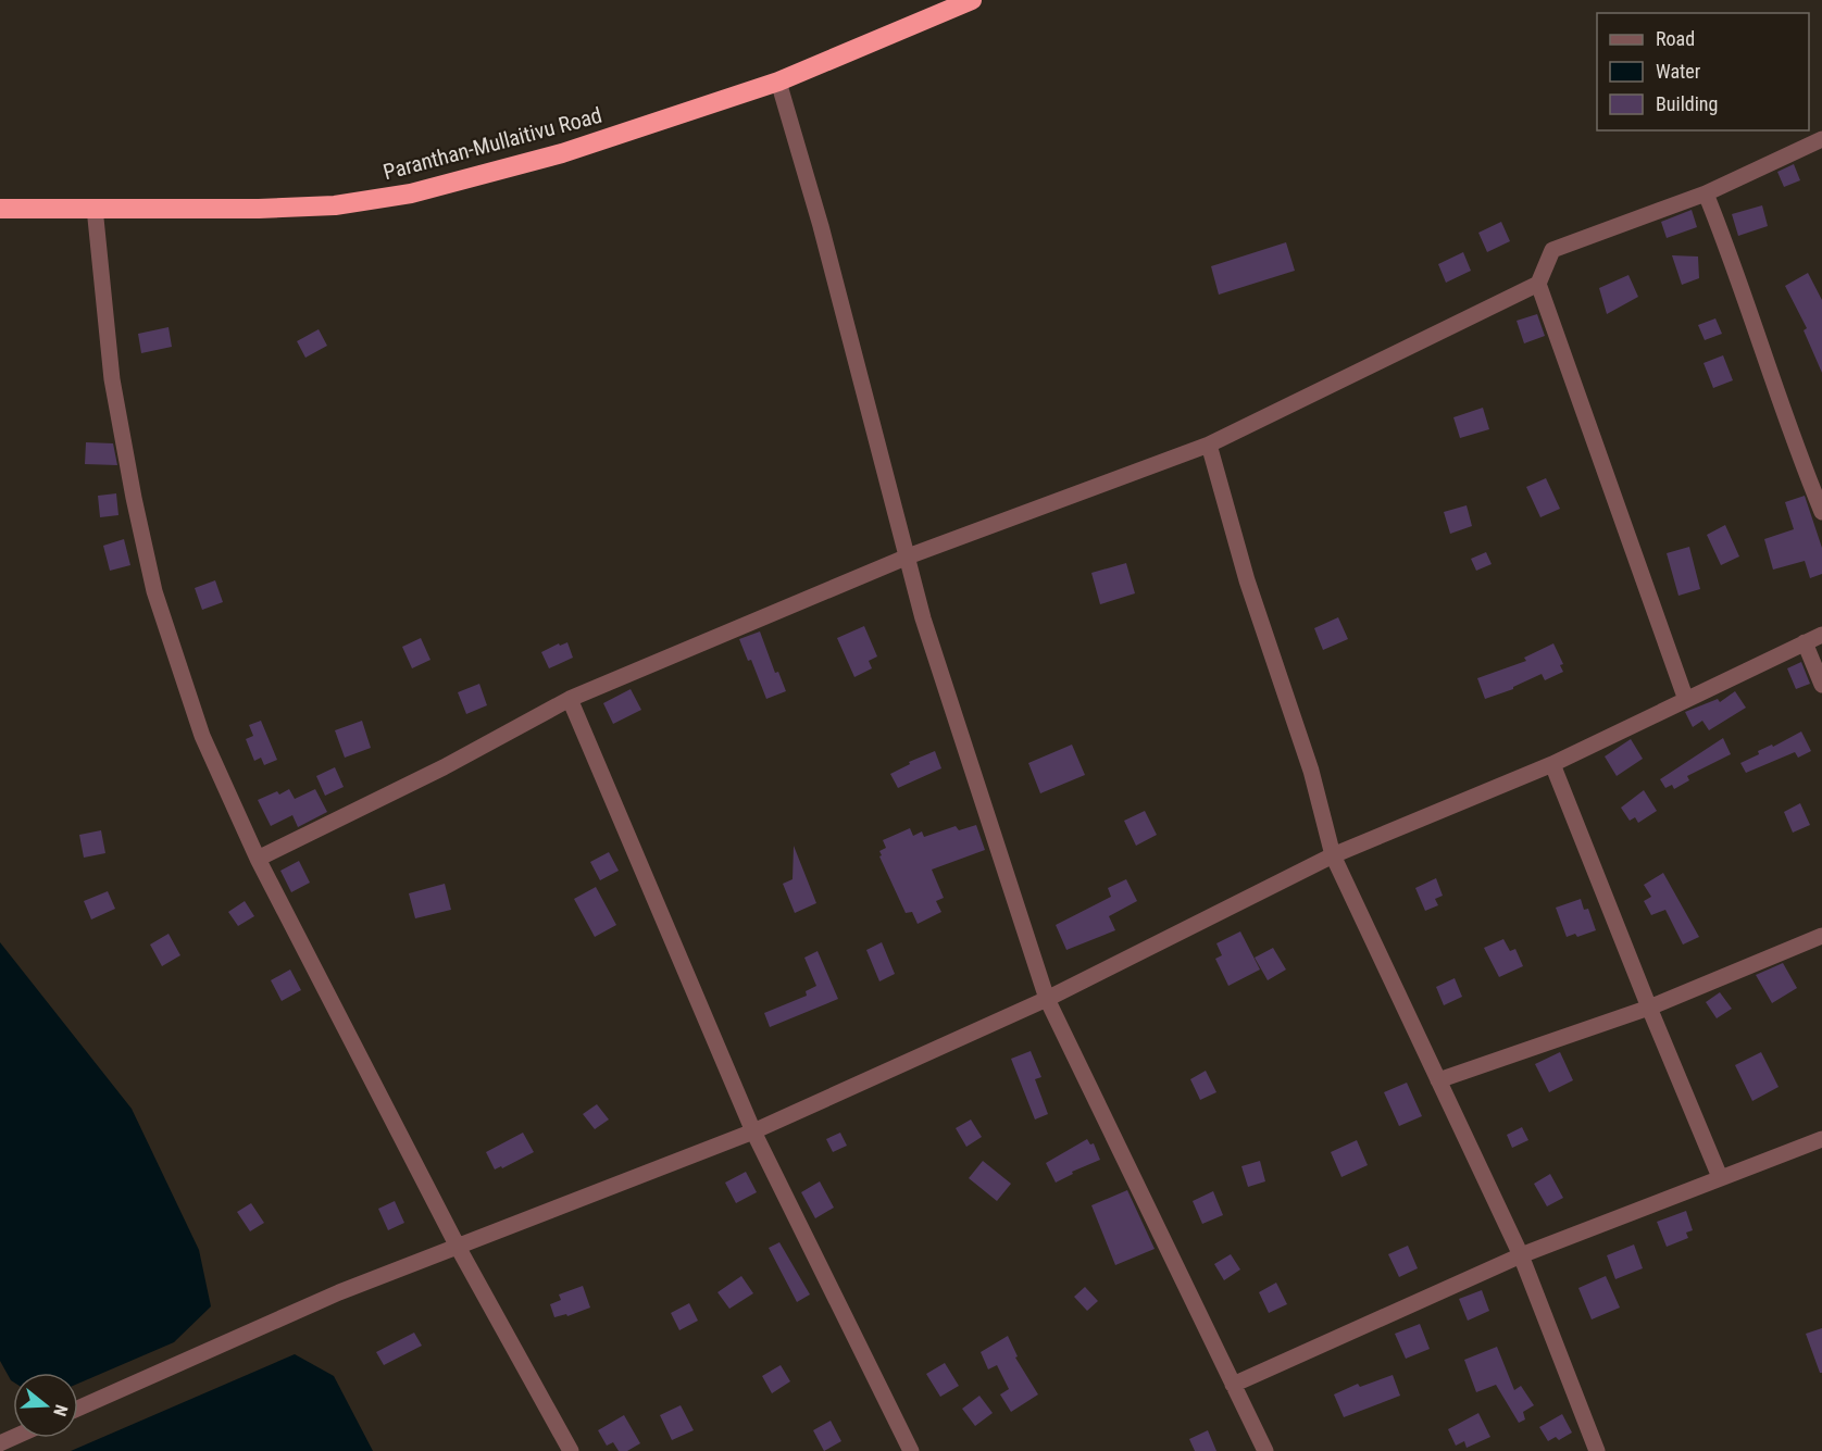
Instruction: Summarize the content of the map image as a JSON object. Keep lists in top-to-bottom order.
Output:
{
  "streets": {
    "highway": ["Paranthan-Mullaitivu Road"]
  },
  "legend": ["Road", "Water", "Building"],
  "north": "right"
}
